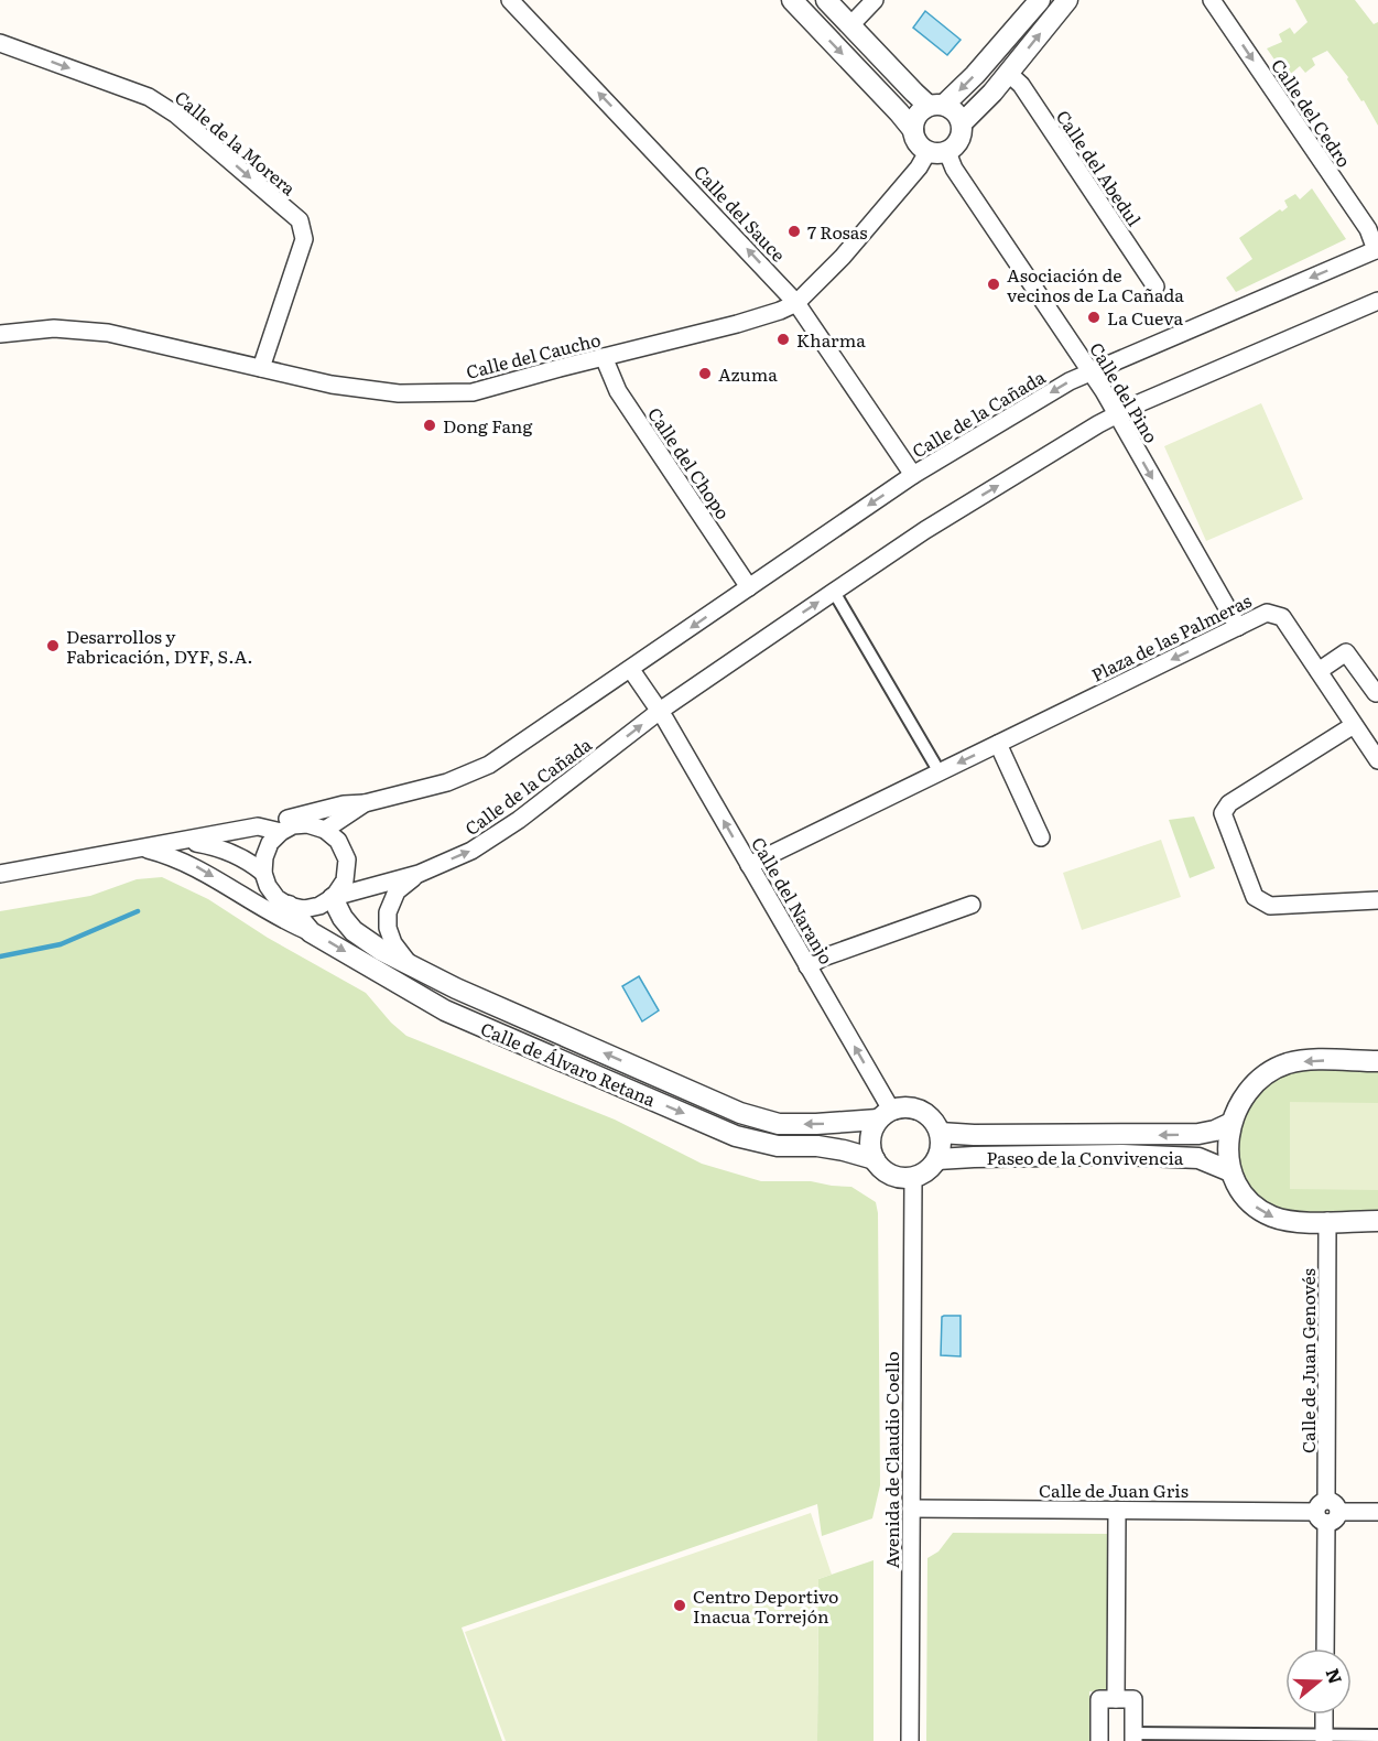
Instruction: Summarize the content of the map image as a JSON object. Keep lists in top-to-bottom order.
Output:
{
  "streets": {
    "street": [
      "Calle del Cedro",
      "Calle de la Morera",
      "Calle del Abedul",
      "Calle del Sauce",
      "Calle del Caucho",
      "Calle del Pino",
      "Calle de la Cañada",
      "Calle del Chopo",
      "Plaza de las Palmeras",
      "Calle del Naranjo",
      "Calle de Álvaro Retana",
      "Paseo de la Convivencia",
      "Calle de Juan Genovés",
      "Avenida de Claudio Coello",
      "Calle de Juan Gris"
    ]
  },
  "crossings": [
    ["Calle del Cedro", "Calle de la Cañada"],
    ["Calle de la Morera", "Calle del Caucho"],
    ["Calle del Sauce", "Calle del Caucho"],
    ["Calle del Sauce", "Calle de la Cañada"],
    ["Calle del Caucho", "Calle del Pino"],
    ["Calle del Caucho", "Calle del Chopo"],
    ["Calle del Pino", "Calle de la Cañada"],
    ["Calle del Pino", "Plaza de las Palmeras"],
    ["Calle de la Cañada", "Calle del Chopo"],
    ["Calle de la Cañada", "Calle del Naranjo"],
    ["Calle de la Cañada", "Calle de Álvaro Retana"],
    ["Plaza de las Palmeras", "Calle del Naranjo"],
    ["Calle del Naranjo", "Calle de Álvaro Retana"],
    ["Calle del Naranjo", "Paseo de la Convivencia"],
    ["Calle del Naranjo", "Avenida de Claudio Coello"],
    ["Calle de Álvaro Retana", "Paseo de la Convivencia"],
    ["Calle de Álvaro Retana", "Avenida de Claudio Coello"],
    ["Paseo de la Convivencia", "Avenida de Claudio Coello"],
    ["Calle de Juan Genovés", "Calle de Juan Gris"],
    ["Avenida de Claudio Coello", "Calle de Juan Gris"]
  ],
  "one_way": [
    "Calle del Cedro",
    "Calle de la Morera",
    "Calle del Sauce",
    "Calle del Pino",
    "Plaza de las Palmeras",
    "Calle del Naranjo"
  ],
  "places": [
    "7 Rosas",
    "Asociación de vecinos de La Cañada",
    "La Cueva",
    "Kharma",
    "Azuma",
    "Dong Fang",
    "Desarrollos y Fabricación, DYF, S.A.",
    "Centro Deportivo Inacua Torrejón"
  ],
  "north": "right"
}
